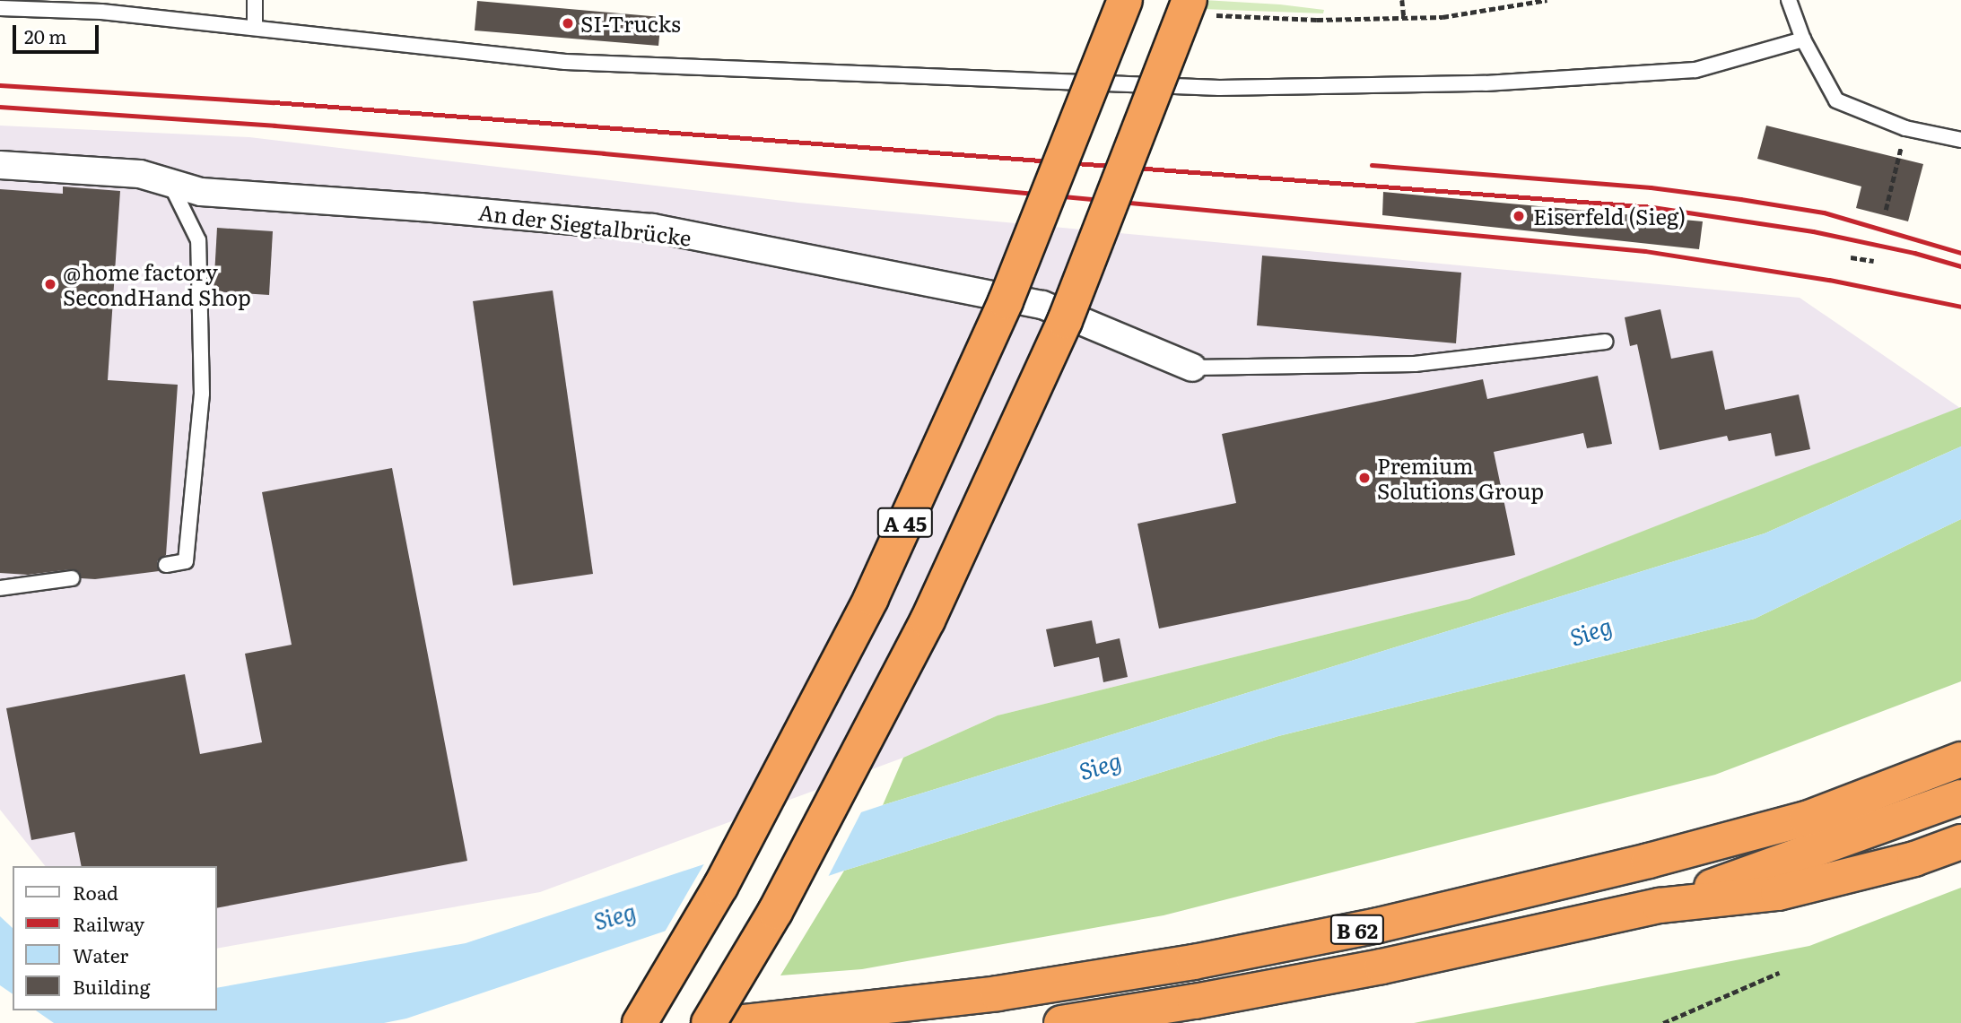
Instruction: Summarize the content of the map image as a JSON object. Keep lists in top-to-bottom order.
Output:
{
  "streets": {
    "highway": ["A 45", "B 62"],
    "street": ["An der Siegtalbrücke"]
  },
  "water": ["Sieg"],
  "places": [
    "SI-Trucks",
    "Eiserfeld (Sieg)",
    "@home factory SecondHand Shop",
    "Premium Solutions Group"
  ],
  "legend": [
    "Road",
    "Railway",
    "Water",
    "Building"
  ],
  "scale_bar": "20 m"
}
